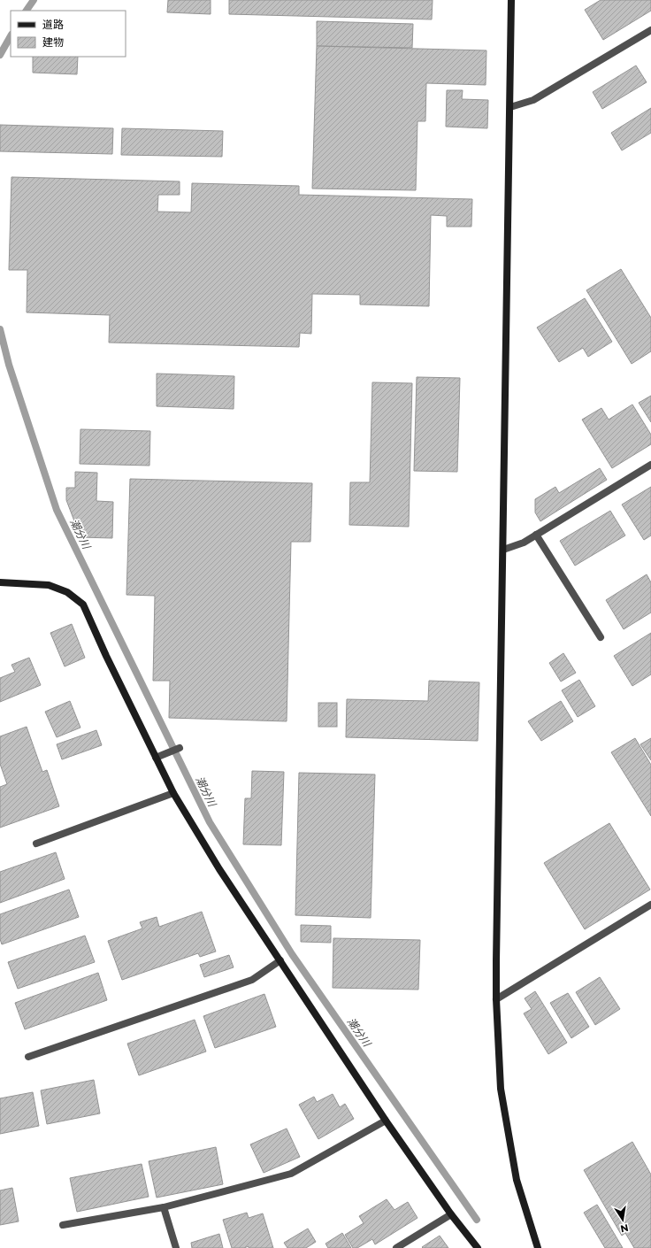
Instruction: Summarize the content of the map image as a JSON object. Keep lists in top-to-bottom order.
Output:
{
  "water": ["潮分川"],
  "legend": ["道路", "建物"],
  "north": "bottom"
}
